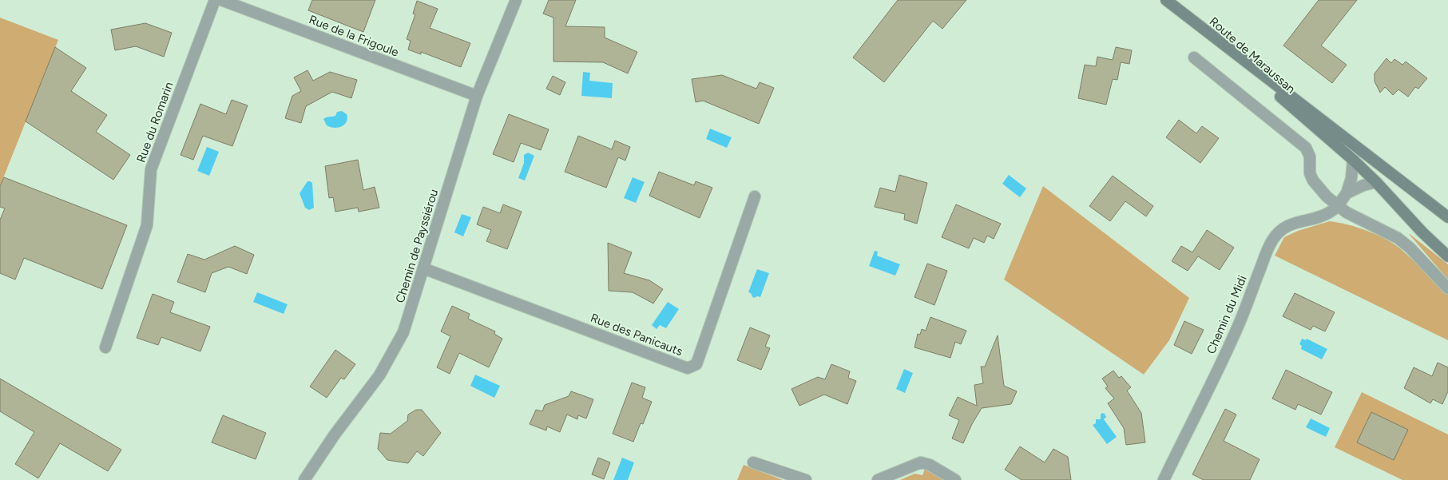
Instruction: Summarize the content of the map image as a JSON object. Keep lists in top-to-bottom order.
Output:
{
  "streets": {
    "main road": ["Route de Maraussan"],
    "street": [
      "Rue de la Frigoule",
      "Rue du Romarin",
      "Chemin de Payssiérou",
      "Chemin du Midi",
      "Rue des Panicauts"
    ]
  },
  "crossings": [
    ["Rue de la Frigoule", "Chemin de Payssiérou"],
    ["Chemin de Payssiérou", "Rue des Panicauts"]
  ]
}
